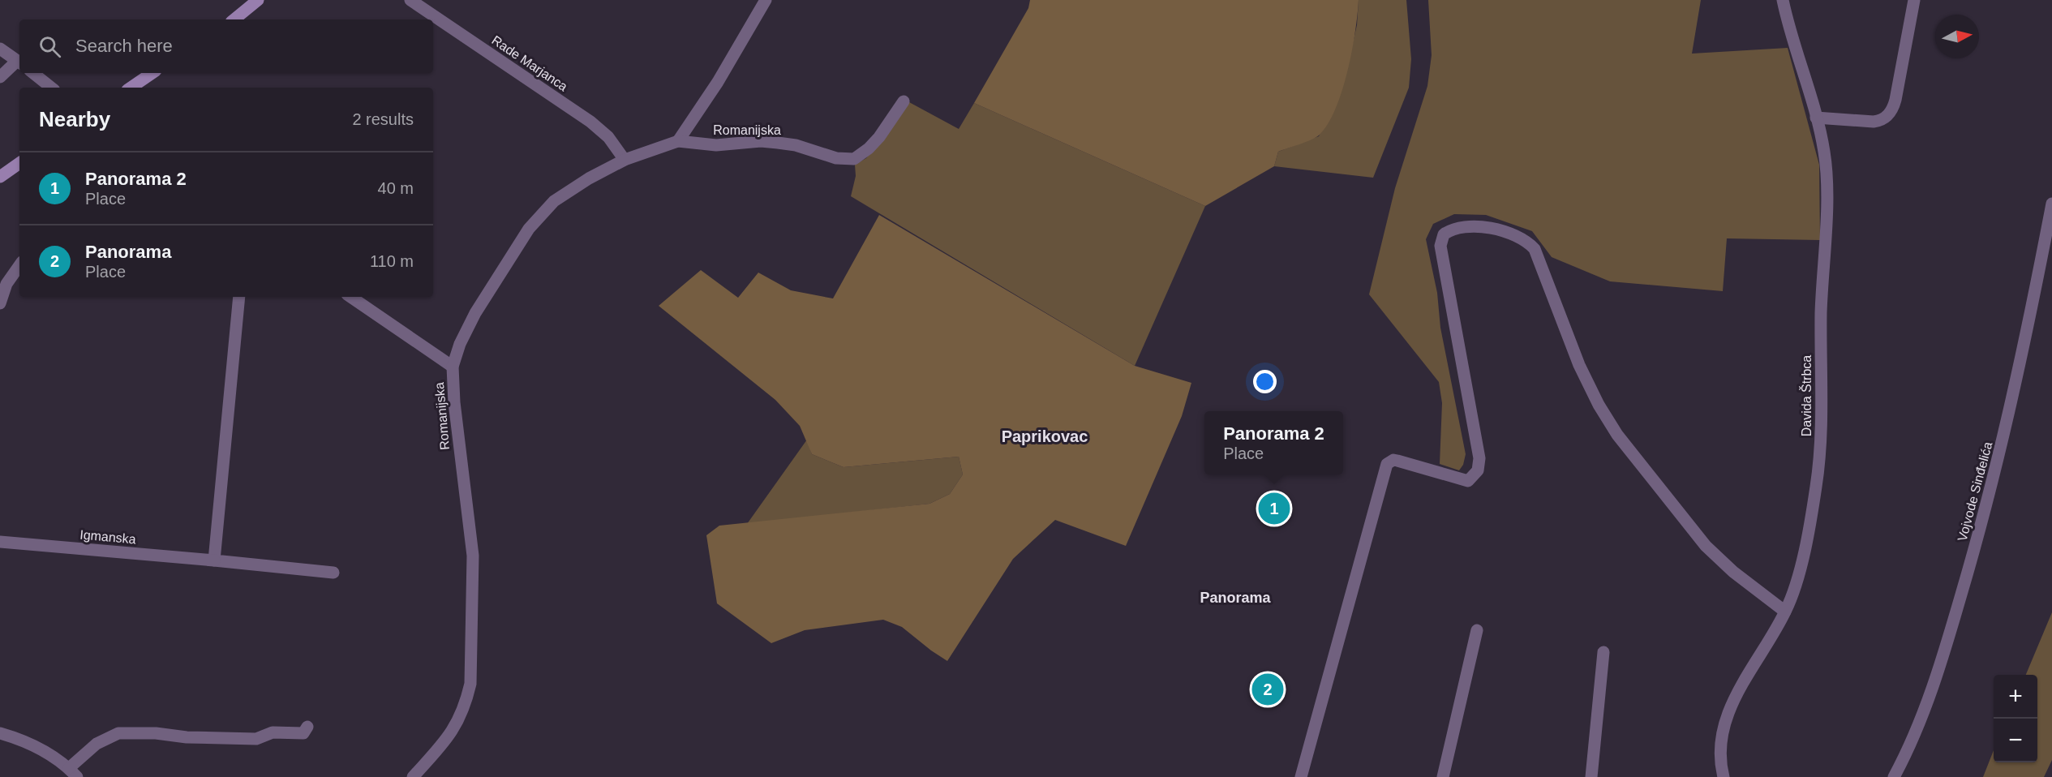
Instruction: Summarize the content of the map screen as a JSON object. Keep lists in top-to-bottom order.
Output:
{
  "streets": {
    "street": [
      "Rade Marjanca",
      "Romanijska",
      "Davida Štrbca",
      "Vojvode Sinđelića",
      "Igmanska"
    ]
  },
  "crossings": [
    ["Rade Marjanca", "Romanijska"]
  ],
  "districts": ["Paprikovac", "Panorama"],
  "north": "right",
  "page": {
    "search": "Search here",
    "heading": ["Nearby", "2 results"],
    "list": [
      {
        "mark": "1",
        "name": "Panorama 2",
        "note": "Place",
        "value": "40 m"
      },
      {
        "mark": "2",
        "name": "Panorama",
        "note": "Place",
        "value": "110 m"
      }
    ],
    "popup": ["Panorama 2", "Place"],
    "pins": ["1", "2"],
    "map_buttons": ["+", "−"]
  }
}
